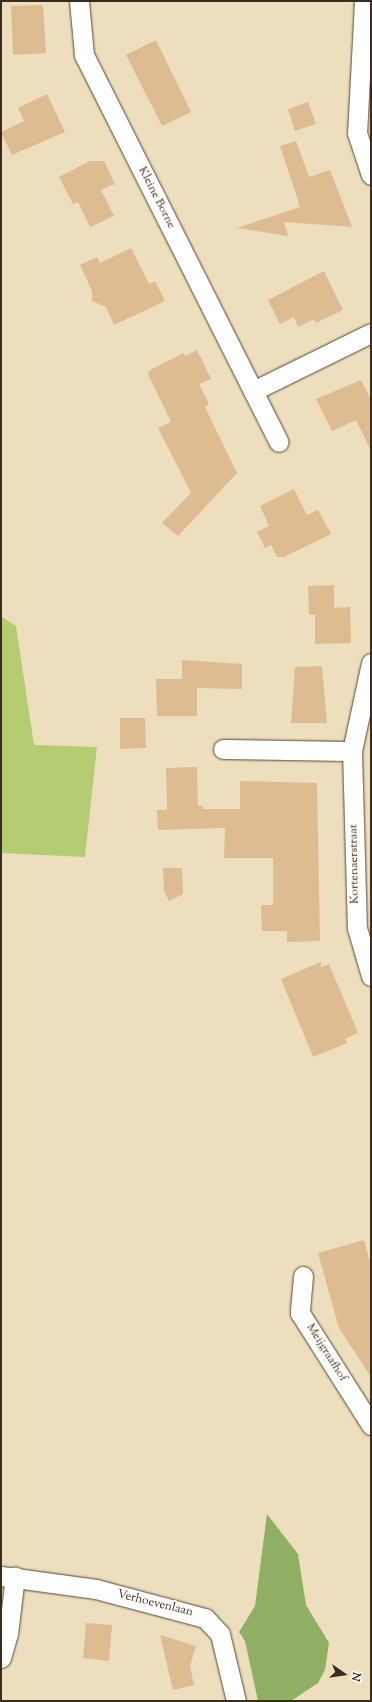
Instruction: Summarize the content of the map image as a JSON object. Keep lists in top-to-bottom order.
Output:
{
  "streets": {
    "street": [
      "Kleine Borne",
      "Kortenaerstraat",
      "Meijgraafhof",
      "Verhoevenlaan"
    ]
  },
  "north": "right"
}
